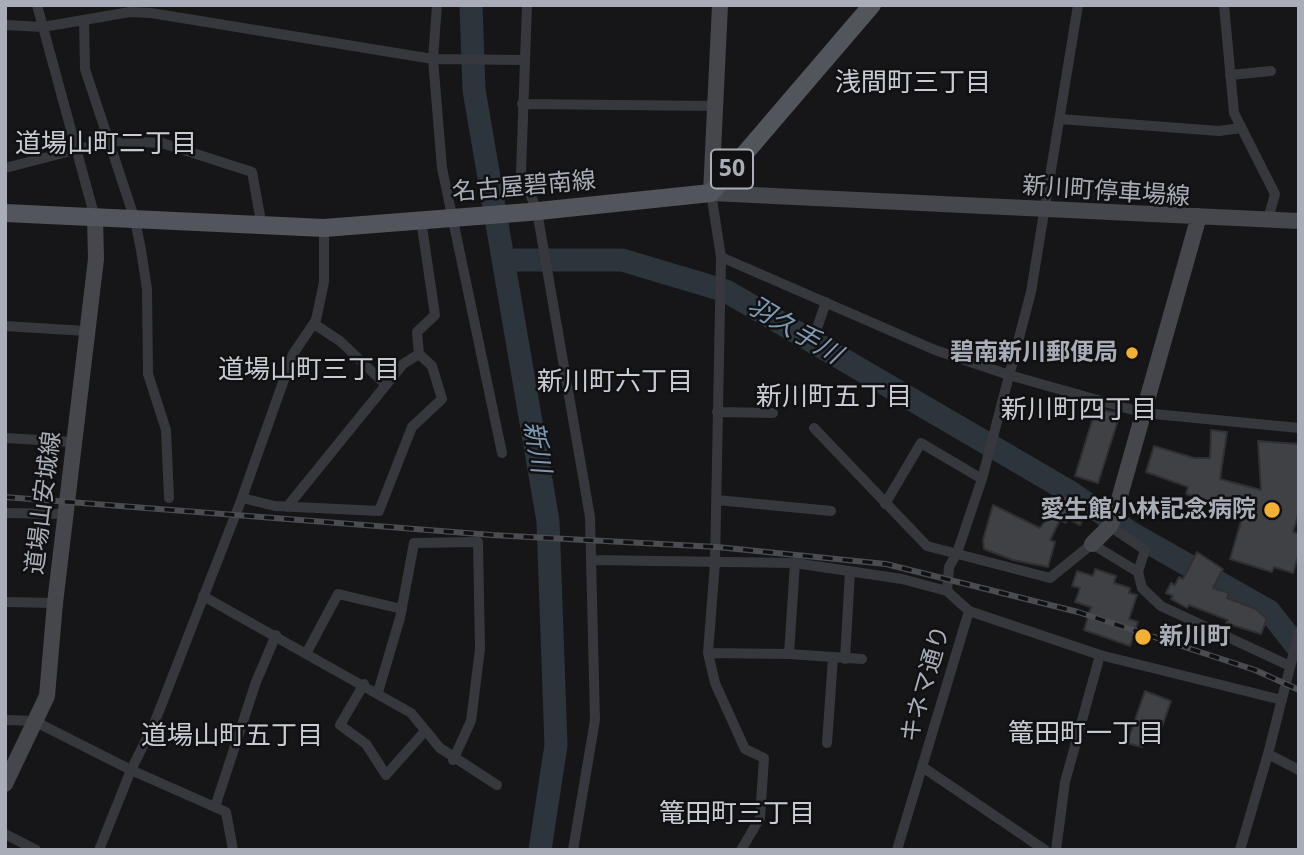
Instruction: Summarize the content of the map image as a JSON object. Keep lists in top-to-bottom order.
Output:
{
  "streets": {
    "main road": [
      "50",
      "名古屋碧南線",
      "新川町停車場線",
      "道場山安城線"
    ],
    "street": ["キネマ通り"]
  },
  "crossings": [
    ["50", "名古屋碧南線"],
    ["50", "新川町停車場線"],
    ["名古屋碧南線", "新川町停車場線"],
    ["名古屋碧南線", "道場山安城線"]
  ],
  "districts": [
    "浅間町三丁目",
    "道場山町二丁目",
    "道場山町三丁目",
    "新川町六丁目",
    "新川町五丁目",
    "新川町四丁目",
    "篭田町一丁目",
    "道場山町五丁目",
    "篭田町三丁目"
  ],
  "water": ["羽久手川", "新川"],
  "places": ["碧南新川郵便局", "愛生館小林記念病院", "新川町"]
}
